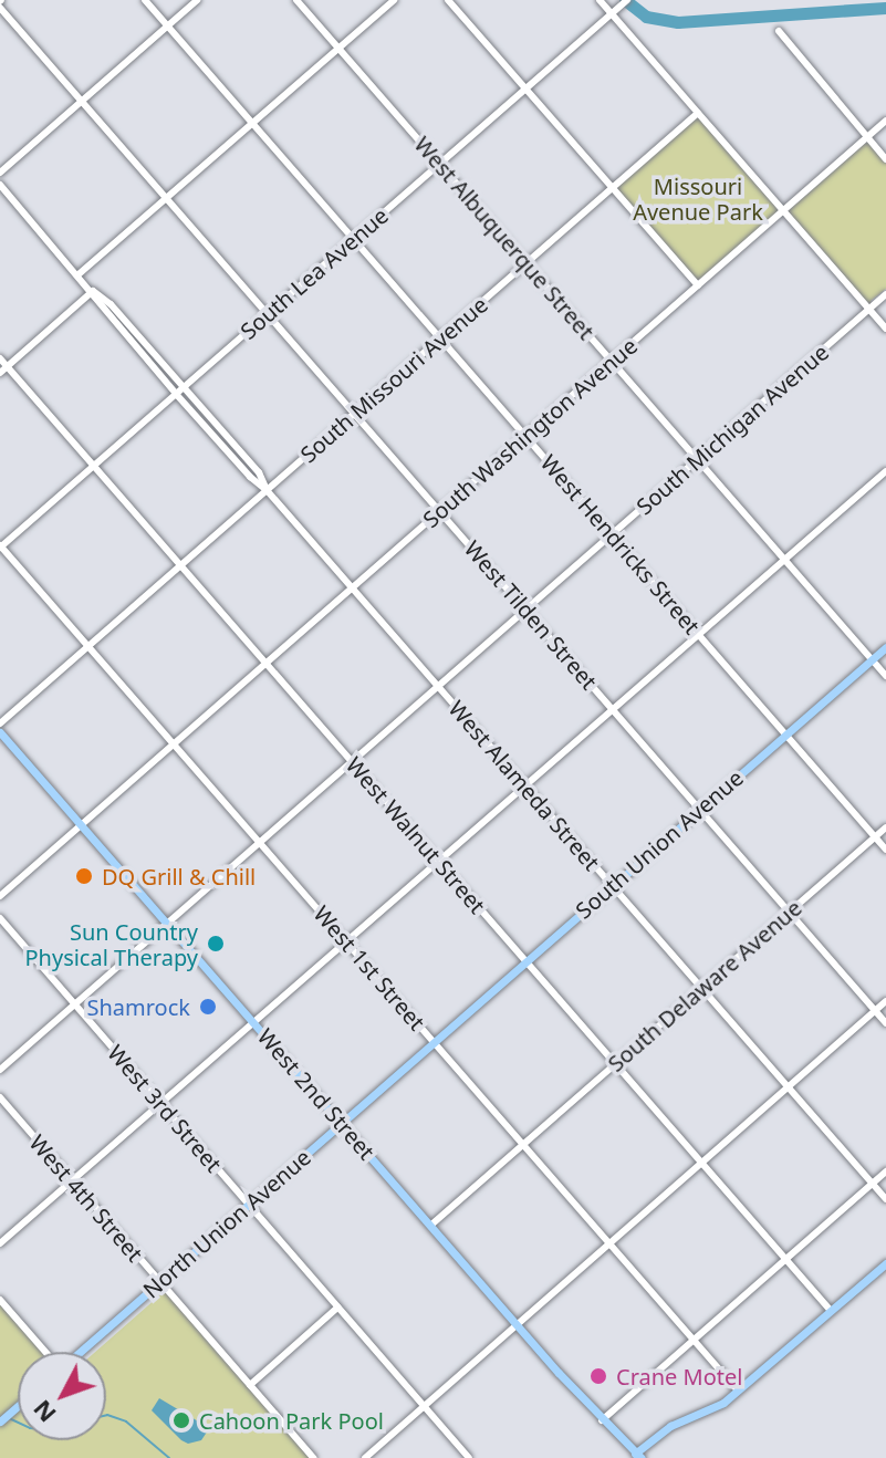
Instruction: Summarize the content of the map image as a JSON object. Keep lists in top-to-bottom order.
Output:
{
  "streets": {
    "main road": ["South Union Avenue", "West 2nd Street", "North Union Avenue"],
    "street": [
      "West Albuquerque Street",
      "South Lea Avenue",
      "South Missouri Avenue",
      "South Michigan Avenue",
      "South Washington Avenue",
      "West Hendricks Street",
      "West Tilden Street",
      "West Alameda Street",
      "West Walnut Street",
      "West 1st Street",
      "South Delaware Avenue",
      "West 3rd Street",
      "West 4th Street"
    ]
  },
  "crossings": [
    ["West Albuquerque Street", "South Lea Avenue"],
    ["West Albuquerque Street", "South Missouri Avenue"],
    ["West Albuquerque Street", "South Michigan Avenue"],
    ["West Albuquerque Street", "South Washington Avenue"],
    ["West Albuquerque Street", "South Union Avenue"],
    ["South Lea Avenue", "West Hendricks Street"],
    ["South Lea Avenue", "West Tilden Street"],
    ["South Lea Avenue", "West Alameda Street"],
    ["South Lea Avenue", "West Walnut Street"],
    ["South Lea Avenue", "West 1st Street"],
    ["South Missouri Avenue", "West Hendricks Street"],
    ["South Missouri Avenue", "West Tilden Street"],
    ["South Missouri Avenue", "West Alameda Street"],
    ["South Missouri Avenue", "West Walnut Street"],
    ["South Missouri Avenue", "West 1st Street"],
    ["South Michigan Avenue", "West Hendricks Street"],
    ["South Michigan Avenue", "West Tilden Street"],
    ["South Michigan Avenue", "West Alameda Street"],
    ["South Michigan Avenue", "West Walnut Street"],
    ["South Michigan Avenue", "West 1st Street"],
    ["South Michigan Avenue", "West 2nd Street"],
    ["South Michigan Avenue", "West 3rd Street"],
    ["South Washington Avenue", "West Hendricks Street"],
    ["South Washington Avenue", "West Tilden Street"],
    ["South Washington Avenue", "West Alameda Street"],
    ["South Washington Avenue", "West Walnut Street"],
    ["South Washington Avenue", "West 1st Street"],
    ["South Washington Avenue", "West 2nd Street"],
    ["West Hendricks Street", "South Union Avenue"],
    ["West Hendricks Street", "South Delaware Avenue"],
    ["West Tilden Street", "South Union Avenue"],
    ["West Tilden Street", "South Delaware Avenue"],
    ["West Alameda Street", "South Union Avenue"],
    ["West Alameda Street", "South Delaware Avenue"],
    ["West Walnut Street", "South Union Avenue"],
    ["West Walnut Street", "South Delaware Avenue"],
    ["South Union Avenue", "West 1st Street"],
    ["South Union Avenue", "North Union Avenue"],
    ["West 1st Street", "South Delaware Avenue"],
    ["West 1st Street", "North Union Avenue"],
    ["South Delaware Avenue", "West 2nd Street"],
    ["West 2nd Street", "North Union Avenue"],
    ["West 3rd Street", "North Union Avenue"],
    ["West 4th Street", "North Union Avenue"]
  ],
  "parks": ["Missouri Avenue Park"],
  "places": [
    "DQ Grill & Chill",
    "Sun Country Physical Therapy",
    "Shamrock",
    "Crane Motel",
    "Cahoon Park Pool"
  ],
  "north": "bottom left"
}
